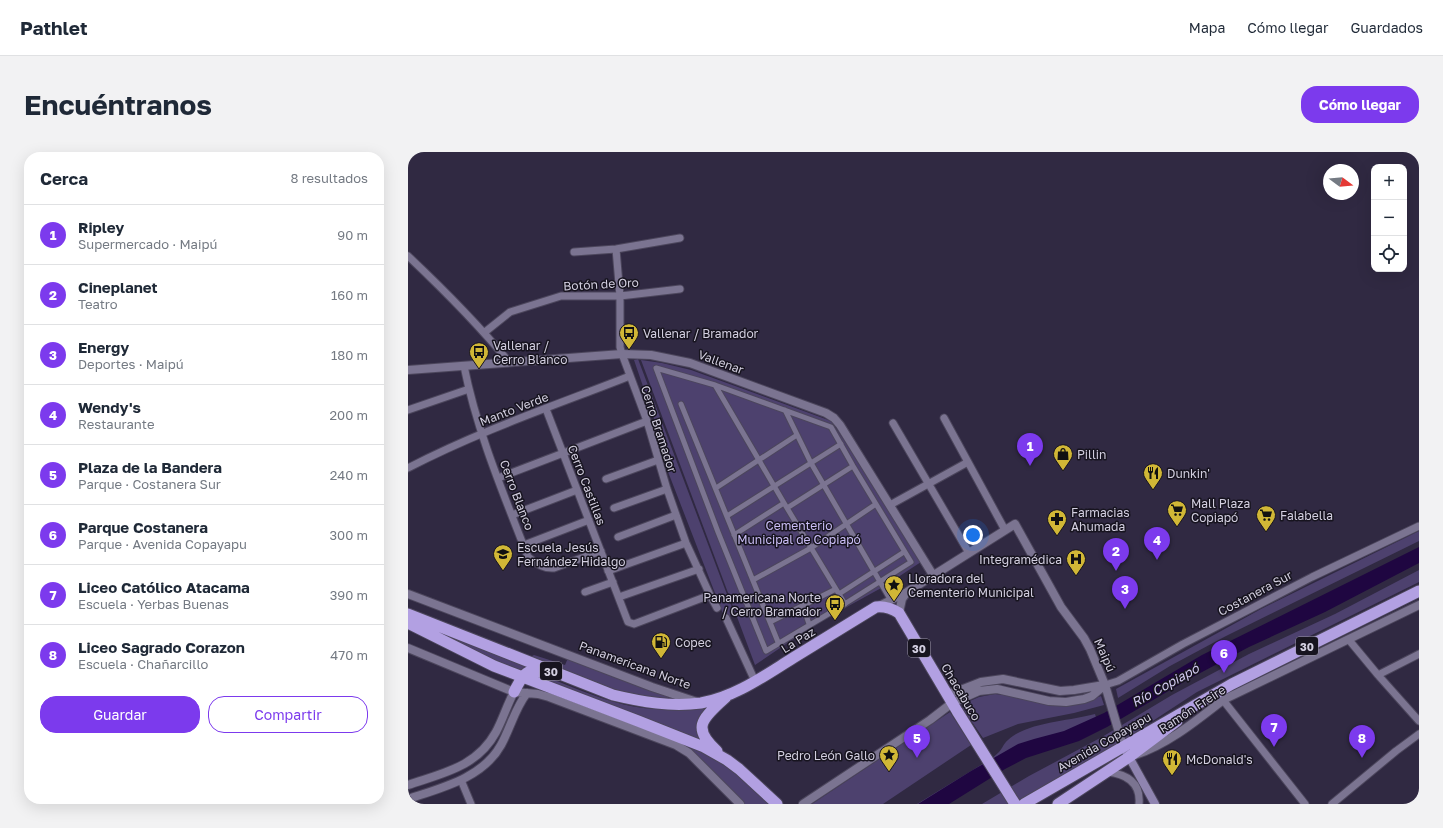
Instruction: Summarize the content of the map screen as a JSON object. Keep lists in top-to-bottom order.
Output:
{
  "streets": {
    "highway": [
      "La Paz",
      "30",
      "Panamericana Norte",
      "Chacabuco",
      "Avenida Copayapu"
    ],
    "main road": ["Maipú"],
    "street": [
      "Botón de Oro",
      "Vallenar",
      "Manto Verde",
      "Cerro Bramador",
      "Cerro Castillas",
      "Cerro Blanco",
      "Costanera Sur",
      "Ramón Freire"
    ]
  },
  "crossings": [
    ["Botón de Oro", "Cerro Bramador"],
    ["Vallenar", "Cerro Bramador"],
    ["Vallenar", "Cerro Blanco"],
    ["Vallenar", "La Paz"],
    ["Manto Verde", "Cerro Bramador"],
    ["Manto Verde", "Cerro Castillas"],
    ["Manto Verde", "Cerro Blanco"],
    ["Cerro Bramador", "Cerro Castillas"],
    ["Cerro Castillas", "Cerro Blanco"],
    ["Costanera Sur", "Maipú"],
    ["Costanera Sur", "Chacabuco"],
    ["La Paz", "Maipú"],
    ["La Paz", "Panamericana Norte"],
    ["Maipú", "Ramón Freire"],
    ["Maipú", "Avenida Copayapu"],
    ["Ramón Freire", "Avenida Copayapu"]
  ],
  "water": ["Río Copiapó"],
  "parks": ["Cementerio Municipal de Copiapó"],
  "places": {
    "bus stop": ["Vallenar / Bramador", "Vallenar / Cerro Blanco", "Panamericana Norte / Cerro Bramador"],
    "shop": ["Pillin"],
    "restaurant": ["Dunkin'", "McDonald's"],
    "supermarket": ["Mall Plaza Copiapó", "Falabella"],
    "pharmacy": ["Farmacias Ahumada"],
    "school or university": ["Escuela Jesús Fernández Hidalgo"],
    "hospital": ["Integramédica"],
    "place": ["Lloradora del Cementerio Municipal", "Pedro León Gallo"],
    "fuel station": ["Copec"]
  },
  "north": "right",
  "page": {
    "header": "Pathlet",
    "nav": ["Mapa", "Cómo llegar", "Guardados"],
    "buttons": [
      "Cómo llegar",
      ["Guardar", "Compartir"]
    ],
    "title": "Encuéntranos",
    "heading": ["Cerca", "8 resultados"],
    "map_buttons": ["+", "−"],
    "list": [
      {
        "mark": "1",
        "name": "Ripley",
        "note": "Supermercado · Maipú",
        "value": "90 m"
      },
      {
        "mark": "2",
        "name": "Cineplanet",
        "note": "Teatro",
        "value": "160 m"
      },
      {
        "mark": "3",
        "name": "Energy",
        "note": "Deportes · Maipú",
        "value": "180 m"
      },
      {
        "mark": "4",
        "name": "Wendy's",
        "note": "Restaurante",
        "value": "200 m"
      },
      {
        "mark": "5",
        "name": "Plaza de la Bandera",
        "note": "Parque · Costanera Sur",
        "value": "240 m"
      },
      {
        "mark": "6",
        "name": "Parque Costanera",
        "note": "Parque · Avenida Copayapu",
        "value": "300 m"
      },
      {
        "mark": "7",
        "name": "Liceo Católico Atacama",
        "note": "Escuela · Yerbas Buenas",
        "value": "390 m"
      },
      {
        "mark": "8",
        "name": "Liceo Sagrado Corazon",
        "note": "Escuela · Chañarcillo",
        "value": "470 m"
      }
    ],
    "pins": [
      "1",
      "4",
      "2",
      "3",
      "6",
      "7",
      "5",
      "8"
    ]
  }
}
